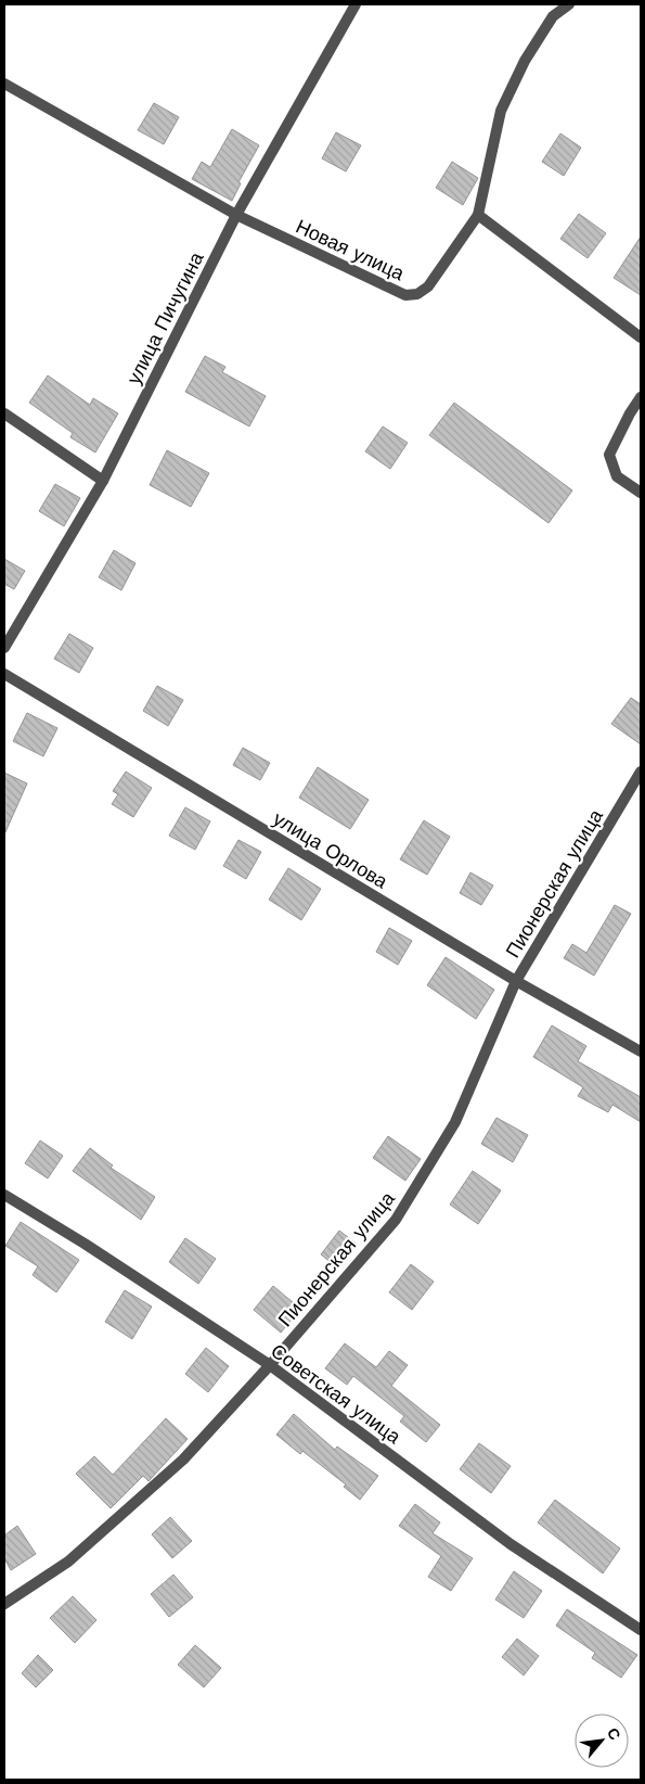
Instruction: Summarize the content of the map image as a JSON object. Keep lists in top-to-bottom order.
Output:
{
  "streets": {
    "street": [
      "Новая улица",
      "улица Пичугина",
      "улица Орлова",
      "Пионерская улица",
      "Советская улица"
    ]
  },
  "crossings": [
    ["Новая улица", "улица Пичугина"],
    ["улица Орлова", "Пионерская улица"],
    ["Пионерская улица", "Советская улица"]
  ],
  "north": "top right"
}
